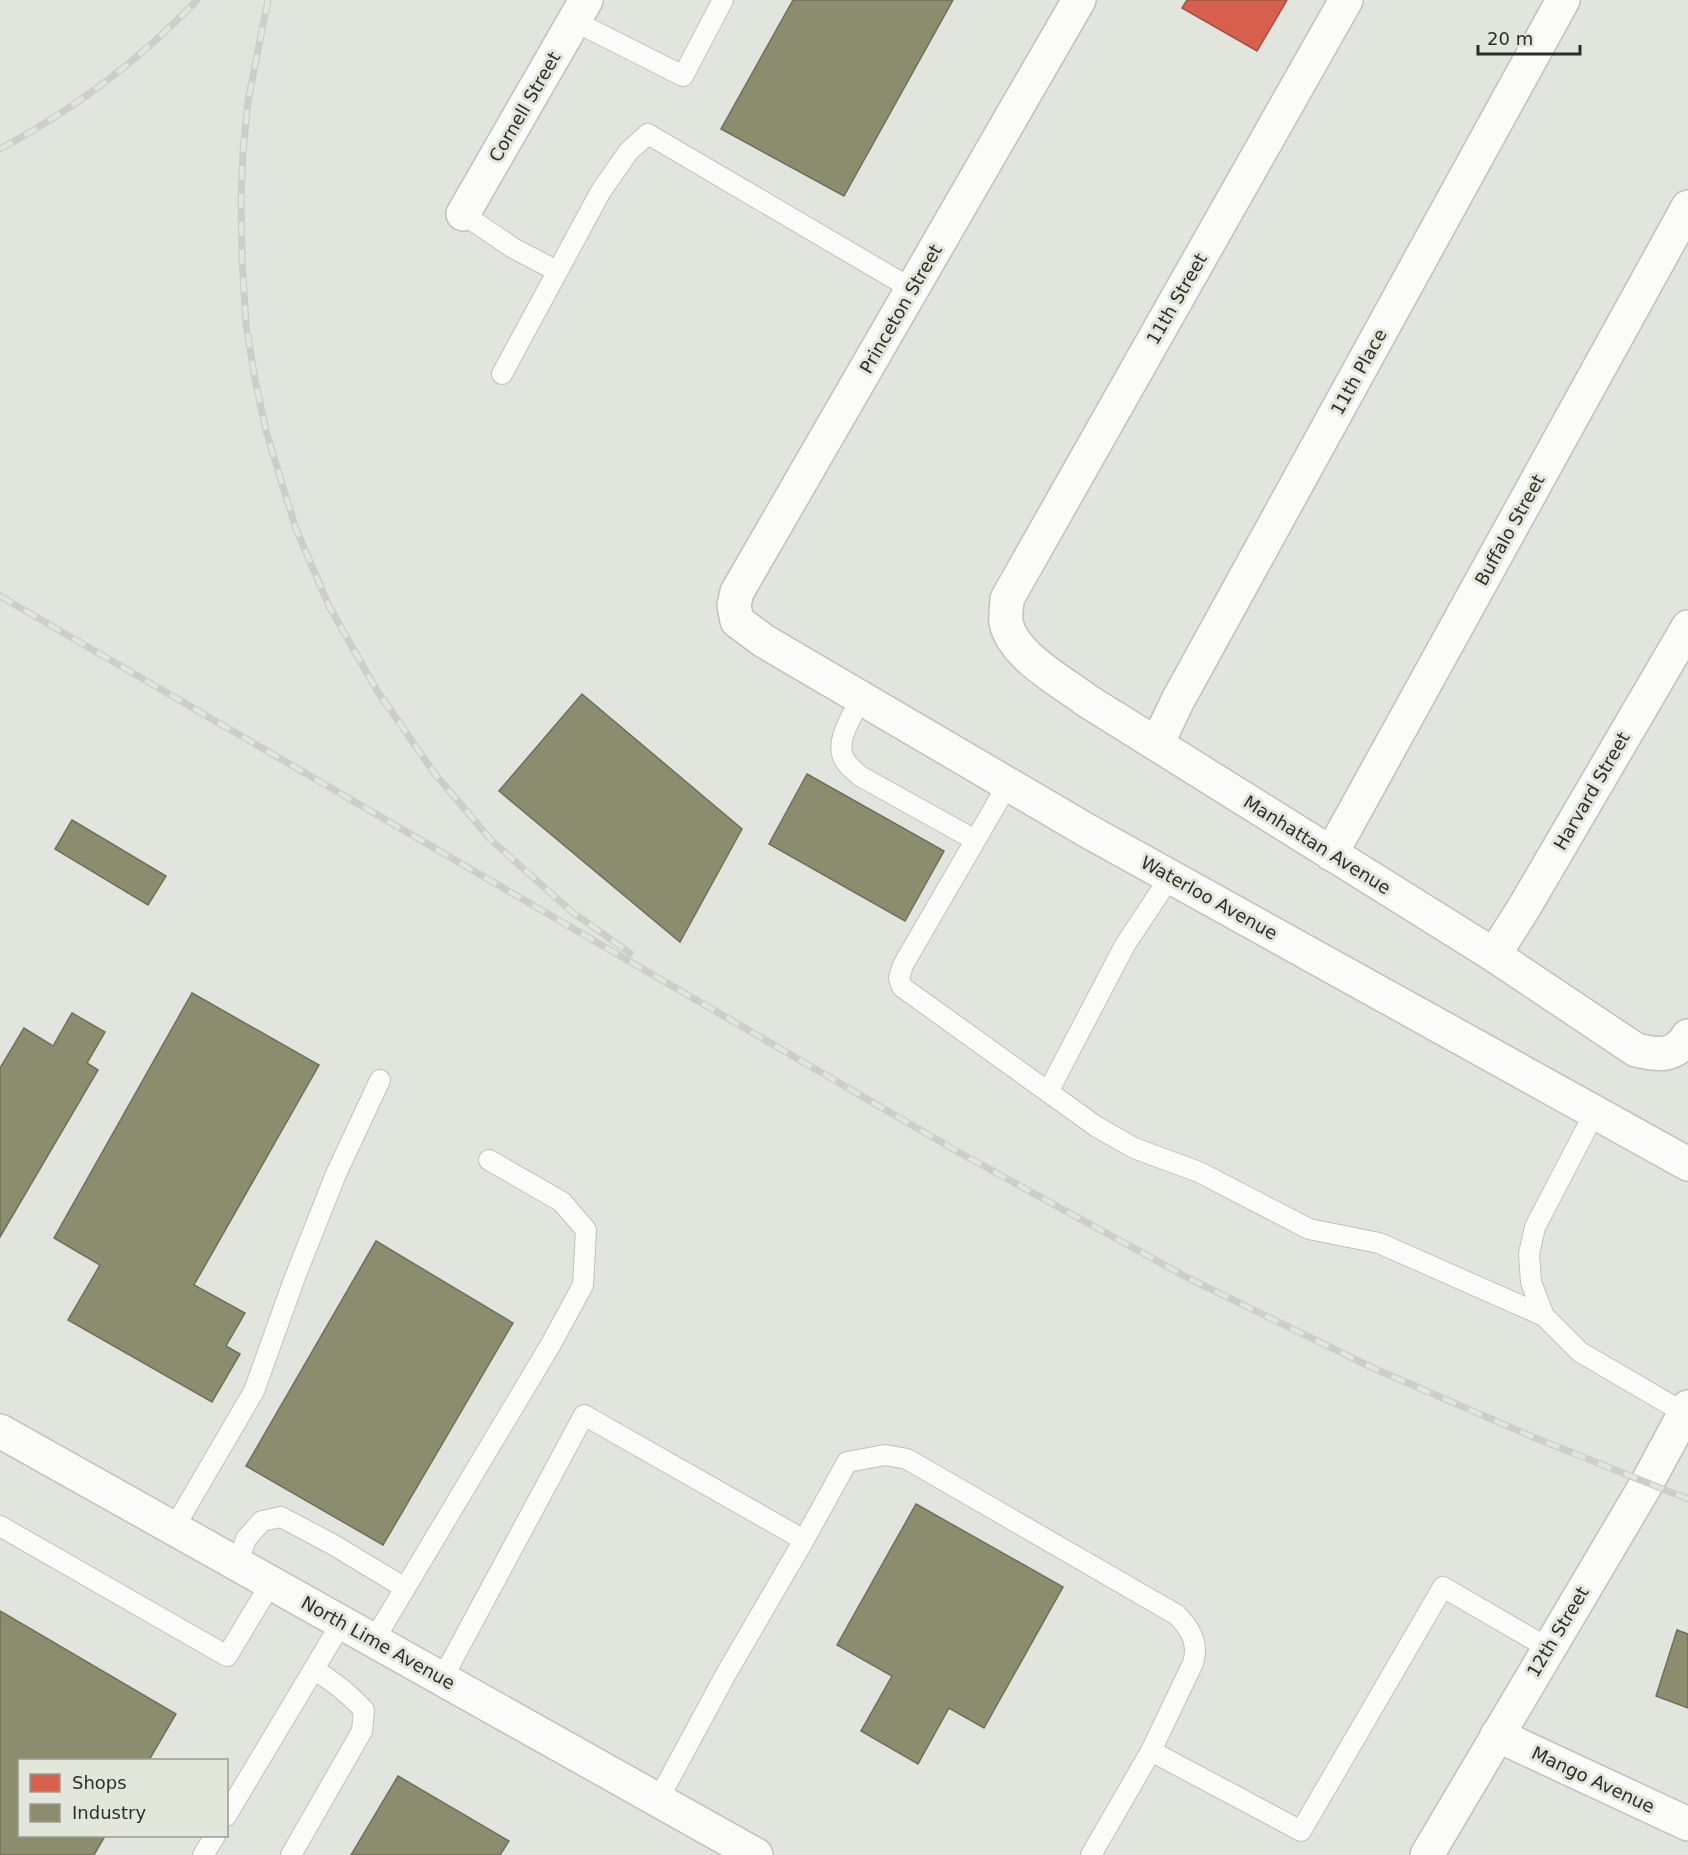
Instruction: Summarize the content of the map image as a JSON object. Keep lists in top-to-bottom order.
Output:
{
  "streets": {
    "street": [
      "Cornell Street",
      "11th Street",
      "Princeton Street",
      "11th Place",
      "Buffalo Street",
      "Harvard Street",
      "Manhattan Avenue",
      "Waterloo Avenue",
      "12th Street",
      "North Lime Avenue",
      "Mango Avenue"
    ]
  },
  "crossings": [
    ["11th Street", "Manhattan Avenue"],
    ["Princeton Street", "Waterloo Avenue"],
    ["11th Place", "Manhattan Avenue"],
    ["Buffalo Street", "Manhattan Avenue"],
    ["Harvard Street", "Manhattan Avenue"],
    ["12th Street", "Mango Avenue"]
  ],
  "legend": ["Shops", "Industry"],
  "scale_bar": "20 m"
}
